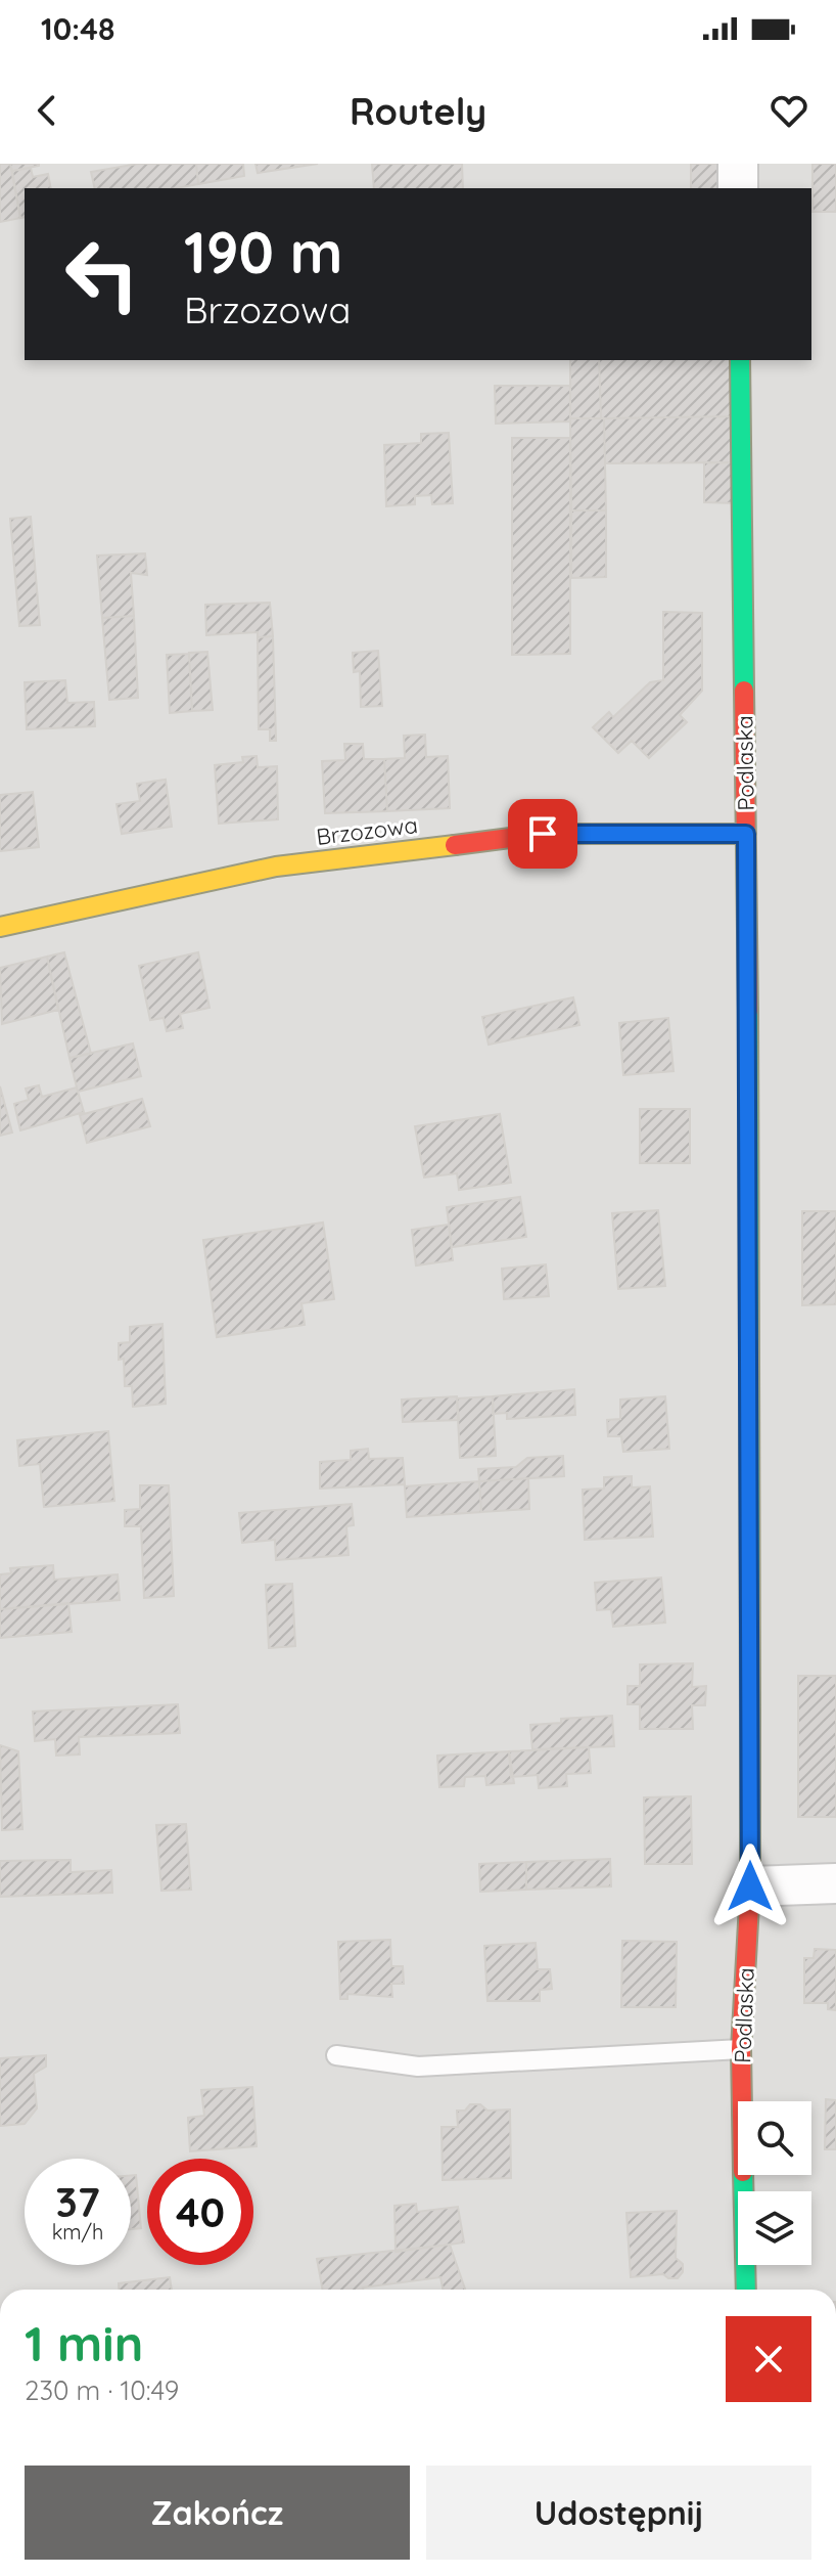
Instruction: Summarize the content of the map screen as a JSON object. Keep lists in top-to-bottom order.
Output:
{
  "streets": {
    "street": ["Podlaska", "Brzozowa"]
  },
  "crossings": [
    ["Podlaska", "Brzozowa"]
  ],
  "page": {
    "status": "10:48",
    "header": "Routely",
    "turn": ["190 m", "Brzozowa"],
    "speed": "37 km/h",
    "limit": "40",
    "heading": ["1 min", "230 m · 10:49"],
    "buttons": ["Zakończ", "Udostępnij"]
  }
}
